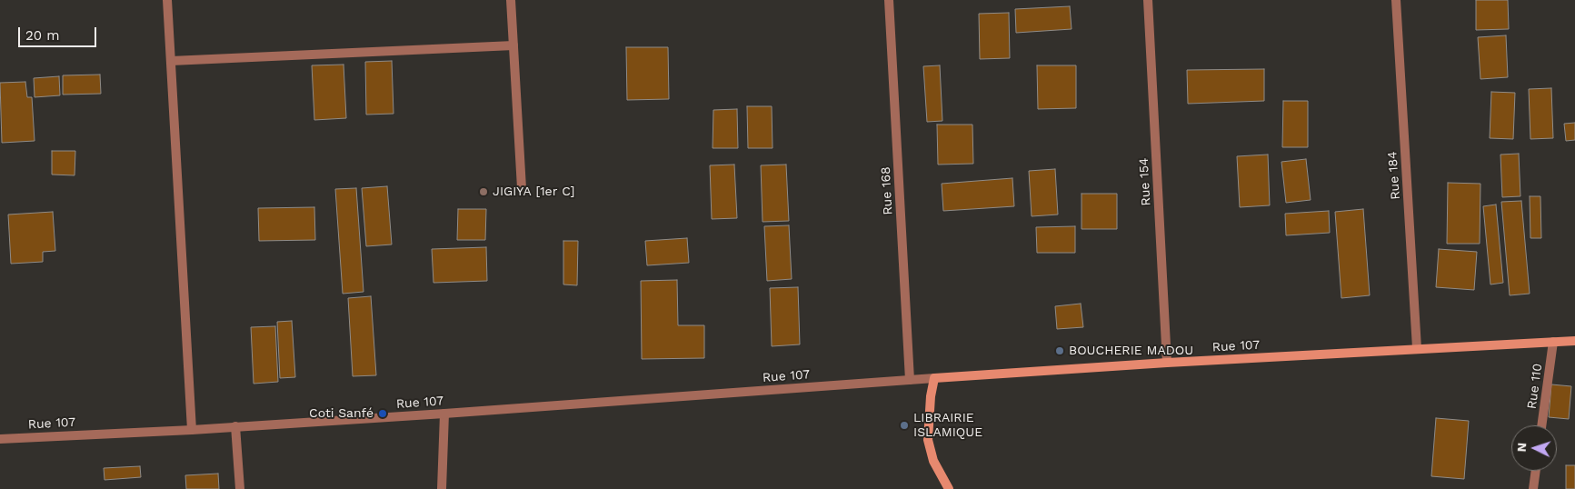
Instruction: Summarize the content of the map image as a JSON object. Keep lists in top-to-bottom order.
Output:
{
  "streets": {
    "main road": ["Rue 107"],
    "street": [
      "Rue 184",
      "Rue 154",
      "Rue 168",
      "Rue 110"
    ]
  },
  "crossings": [
    ["Rue 184", "Rue 107"],
    ["Rue 154", "Rue 107"],
    ["Rue 168", "Rue 107"],
    ["Rue 107", "Rue 110"]
  ],
  "places": [
    "JIGIYA [1er C]",
    "BOUCHERIE MADOU",
    "Coti Sanfé",
    "LIBRAIRIE ISLAMIQUE"
  ],
  "scale_bar": "20 m",
  "north": "left"
}
